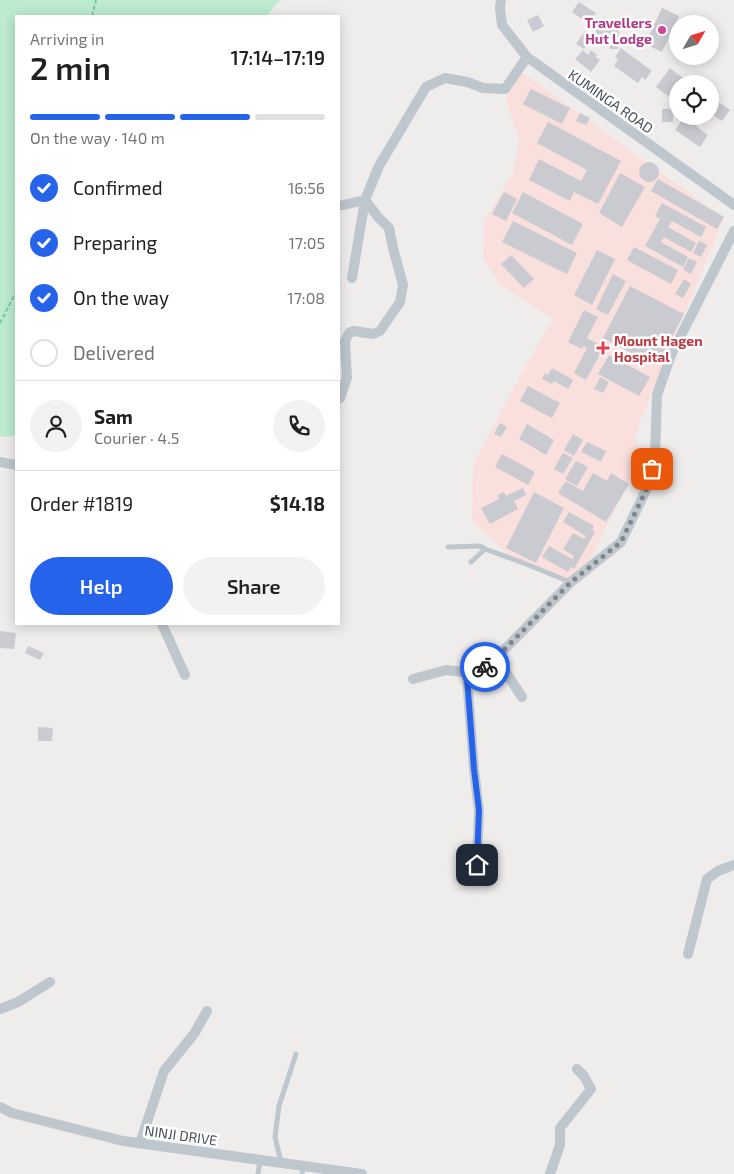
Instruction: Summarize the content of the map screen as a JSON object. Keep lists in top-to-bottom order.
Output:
{
  "streets": {
    "street": ["KUMINGA ROAD", "NINJI DRIVE"]
  },
  "places": {
    "other": ["Travellers Hut Lodge"],
    "health": ["Mount Hagen Hospital"]
  },
  "north": "top right",
  "page": {
    "heading": ["2 min", "Arriving in", "17:14–17:19"],
    "panel": [
      "Sam",
      "Courier · 4.5",
      "Order #1819",
      "$14.18"
    ],
    "bar": "On the way · 140 m",
    "list": [
      ["Confirmed", "16:56"],
      ["Preparing", "17:05"],
      ["On the way", "17:08"],
      "Delivered"
    ],
    "buttons": ["Help", "Share"]
  }
}
